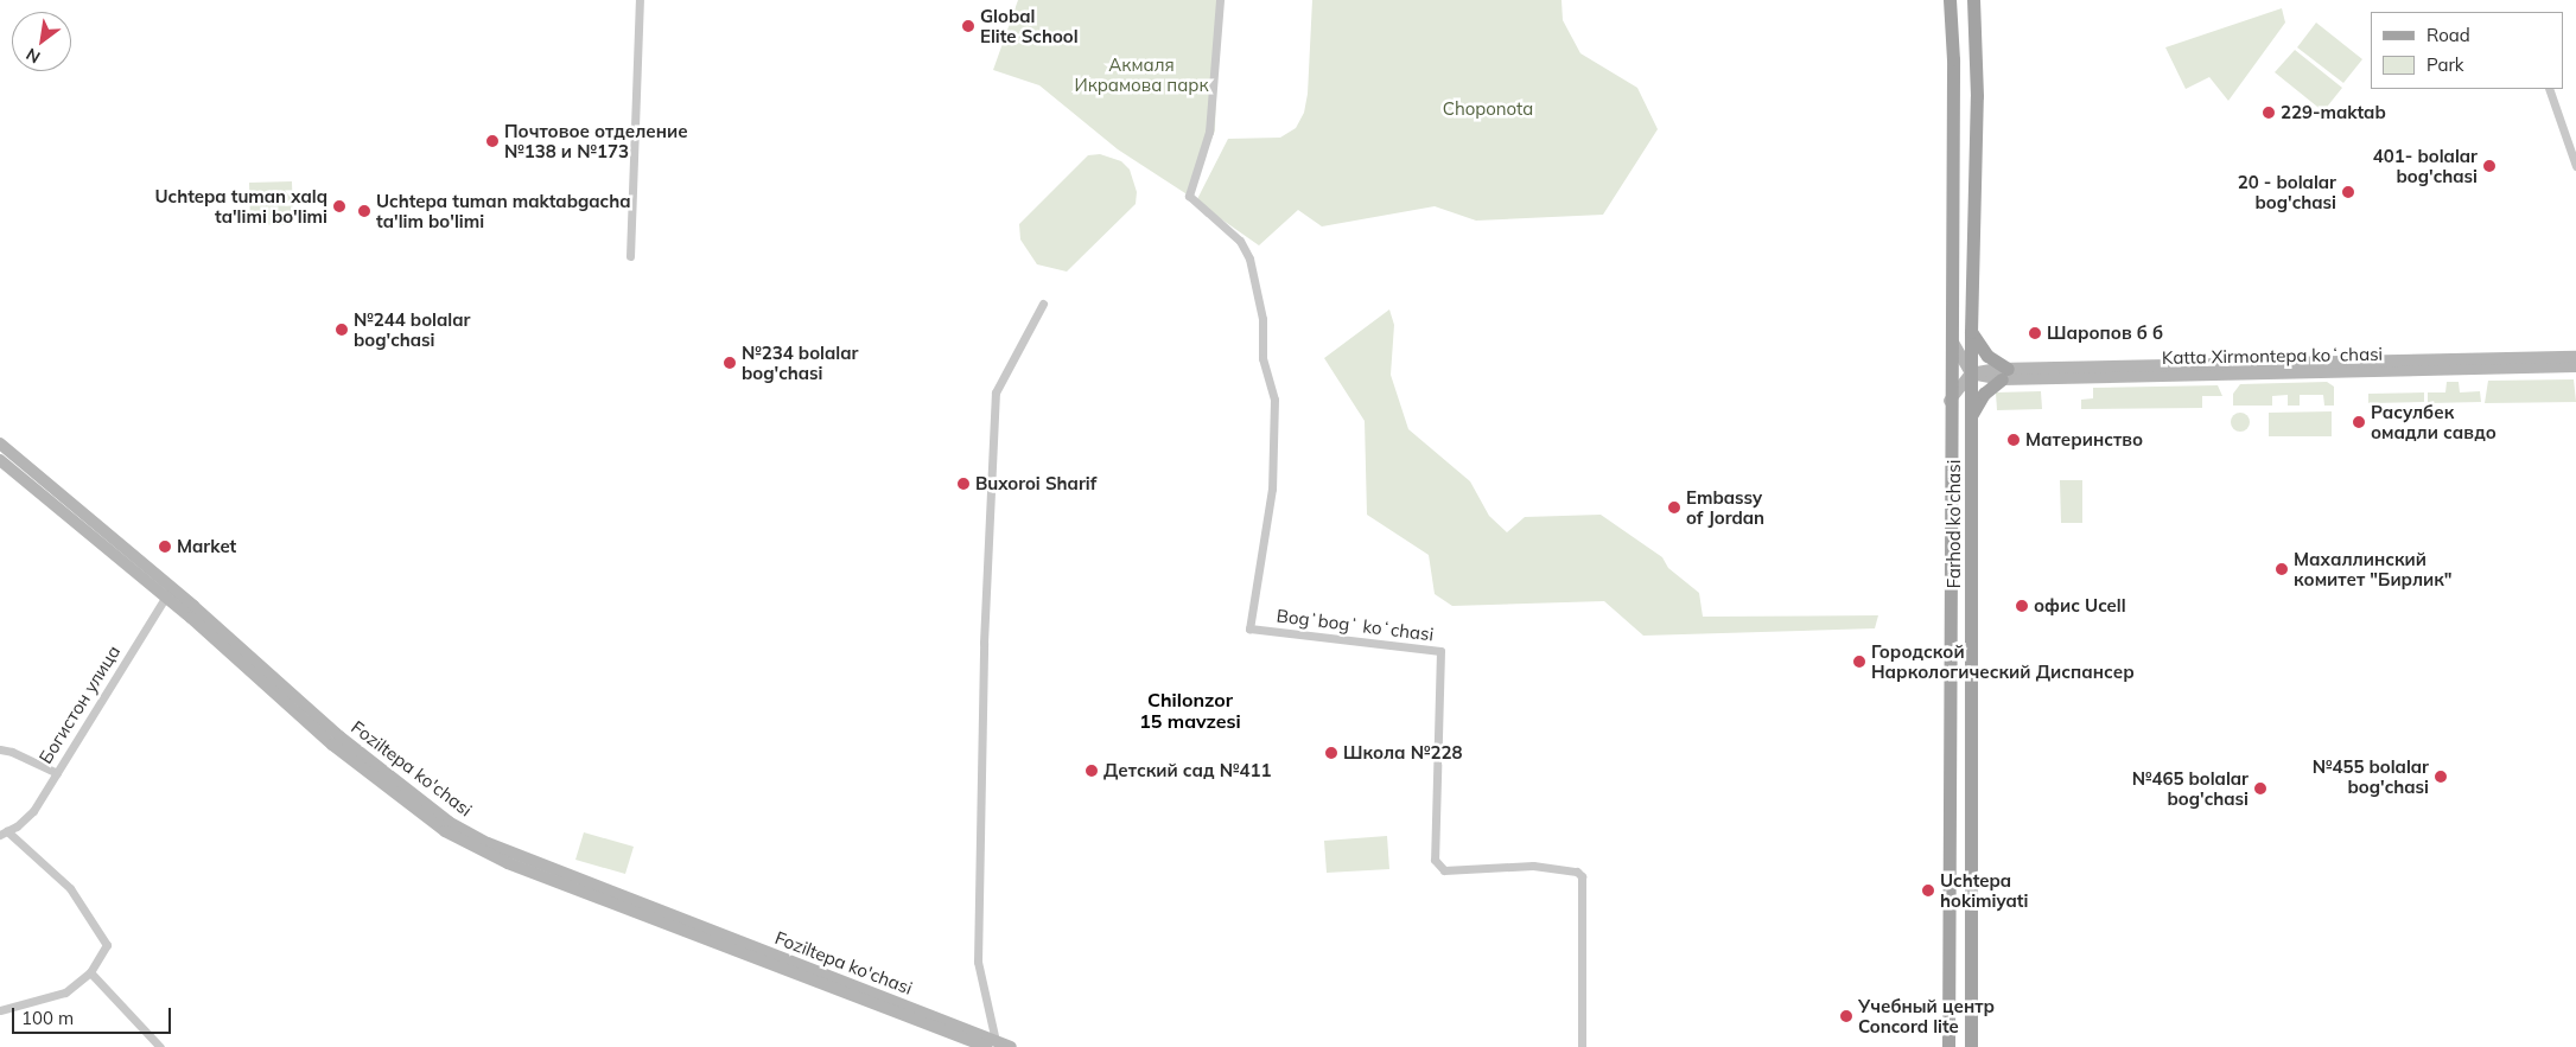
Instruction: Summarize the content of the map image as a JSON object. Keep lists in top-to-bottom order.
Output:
{
  "streets": {
    "main road": ["Katta Xirmontepa koʻchasi", "Farhod ko'chasi", "Foziltepa ko'chasi"],
    "street": ["Bogʻbogʻ koʻchasi", "Богистон улица"]
  },
  "crossings": [
    ["Katta Xirmontepa koʻchasi", "Farhod ko'chasi"],
    ["Богистон улица", "Foziltepa ko'chasi"]
  ],
  "districts": ["Chilonzor 15 mavzesi"],
  "parks": ["Акмаля Икрамова парк", "Choponota"],
  "places": [
    "Global Elite School",
    "229-maktab",
    "Почтовое отделение №138 и №173",
    "401- bolalar bog'chasi",
    "20 - bolalar bog'chasi",
    "Uchtepa tuman xalq ta'limi bo'limi",
    "Uchtepa tuman maktabgacha ta'lim bo'limi",
    "№244 bolalar bog'chasi",
    "Шаропов б б",
    "№234 bolalar bog'chasi",
    "Расулбек омадли савдо",
    "Материнство",
    "Buxoroi Sharif",
    "Embassy of Jordan",
    "Market",
    "Махаллинский комитет \"Бирлик\"",
    "офис Ucell",
    "Городской Наркологический Диспансер",
    "Школа №228",
    "Детский сад №411",
    "№455 bolalar bog'chasi",
    "№465 bolalar bog'chasi",
    "Uchtepa hokimiyati",
    "Учебный центр Concord lite"
  ],
  "legend": ["Road", "Park"],
  "scale_bar": "100 m",
  "north": "bottom left"
}
